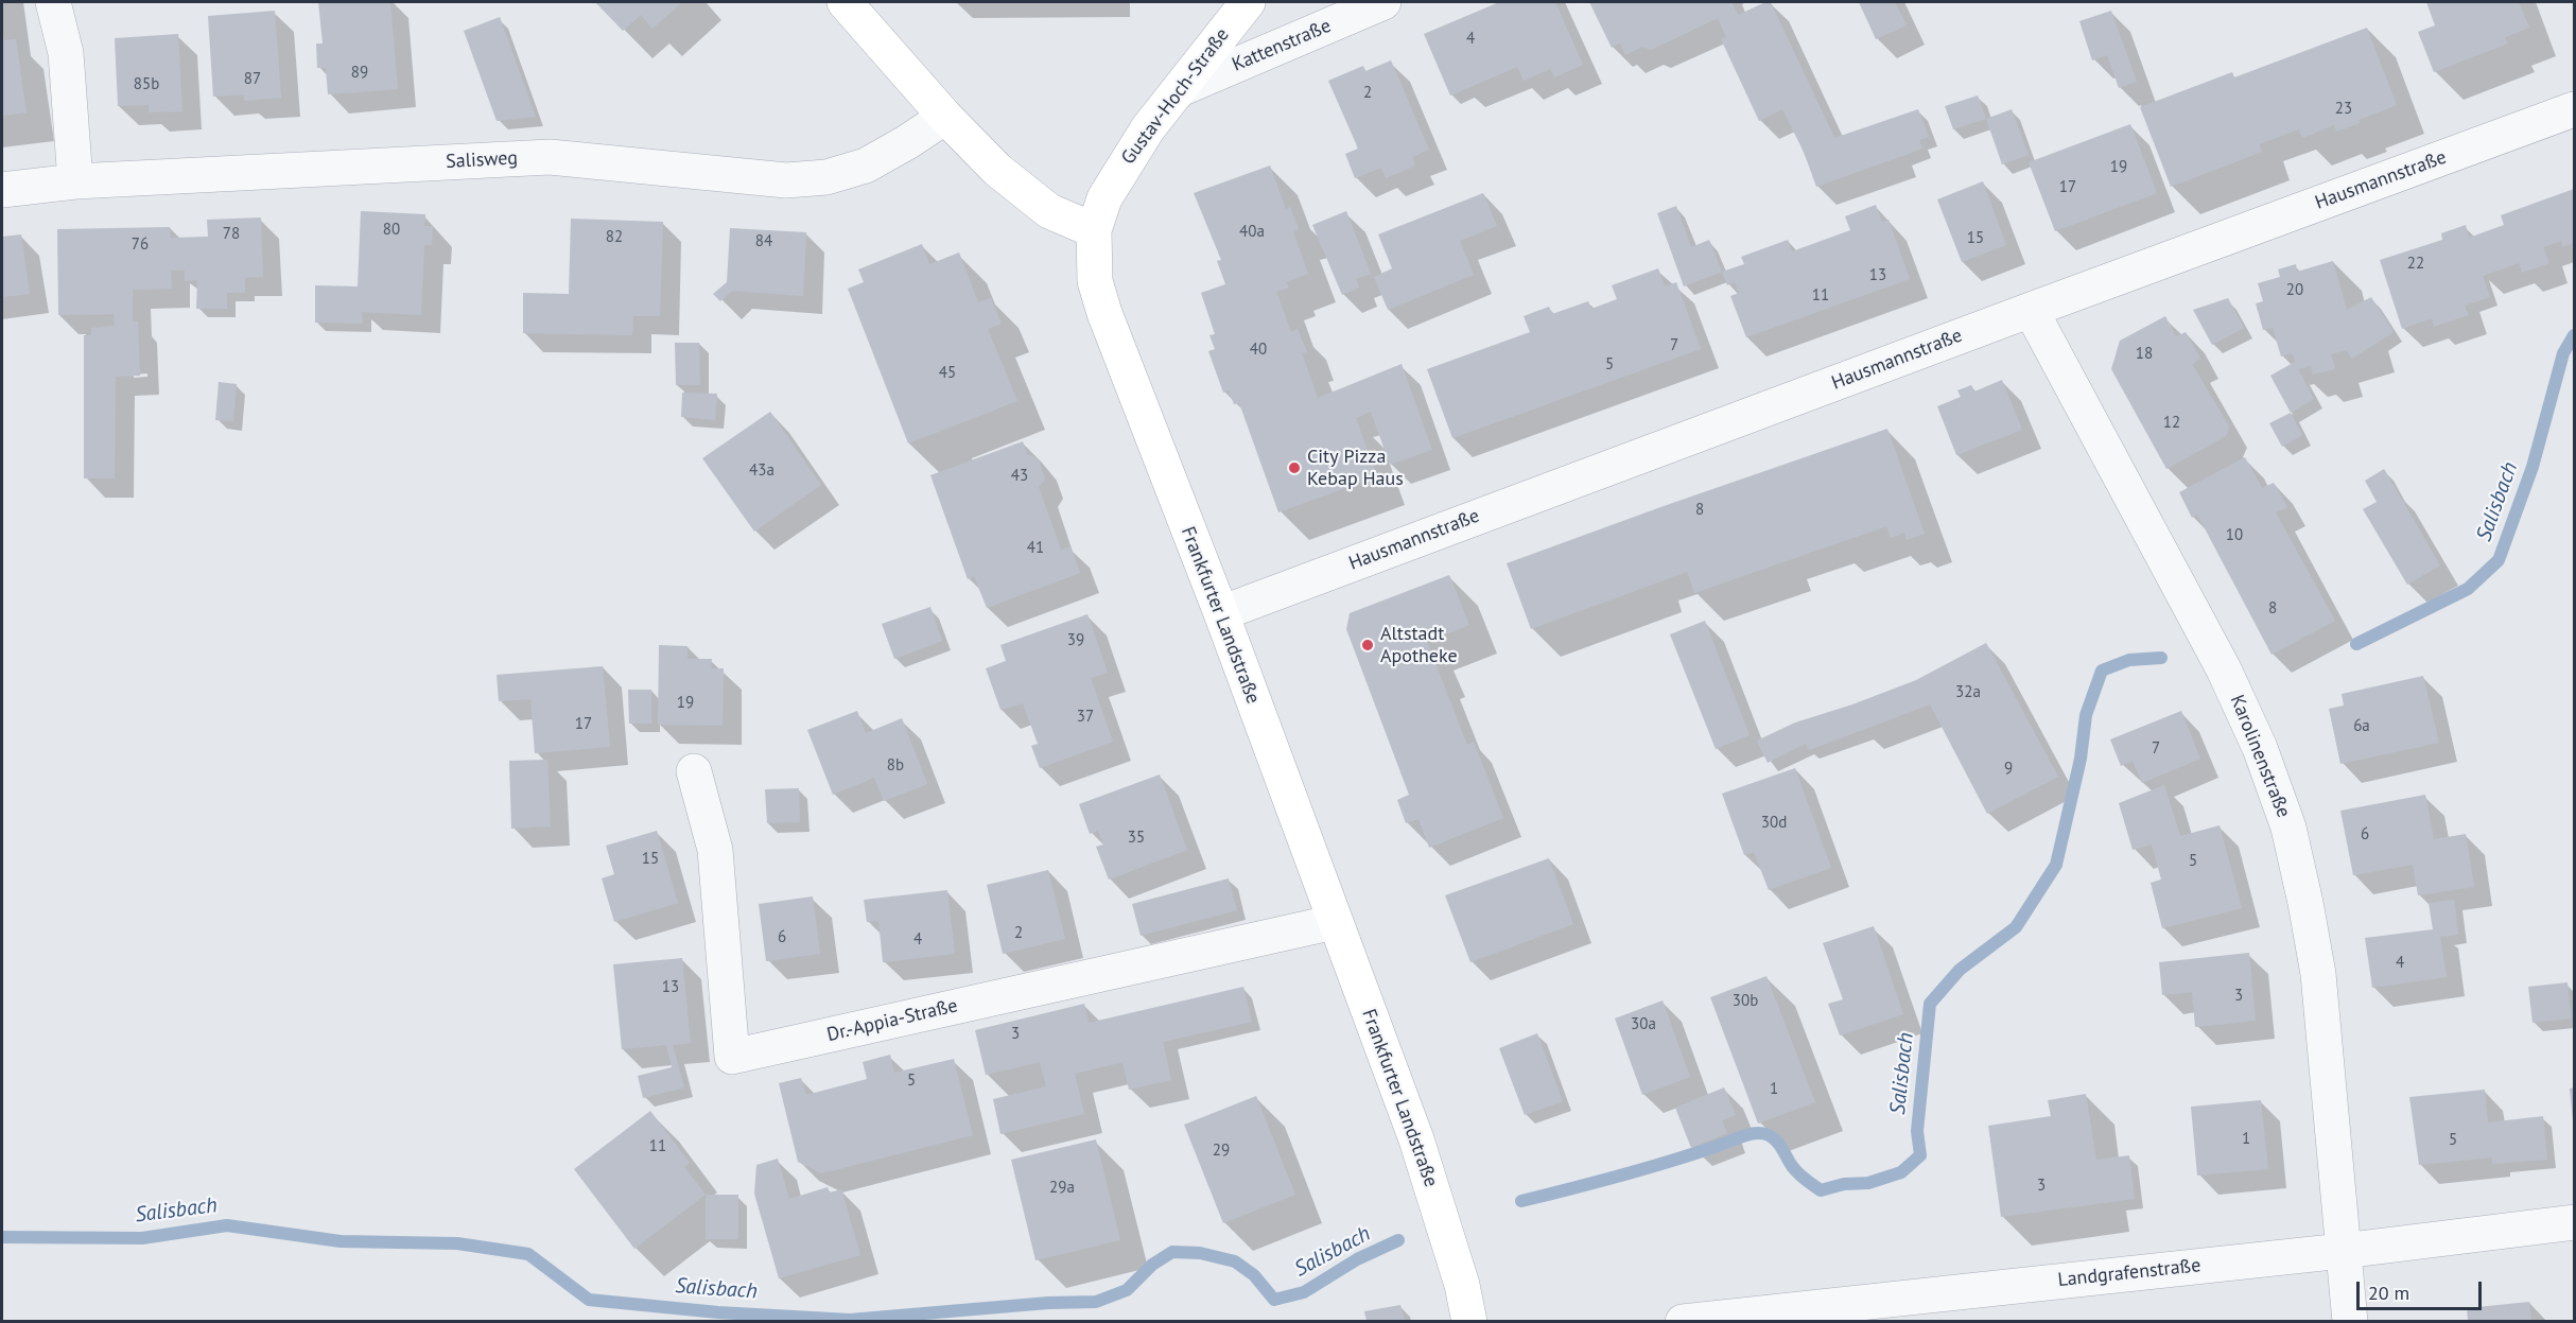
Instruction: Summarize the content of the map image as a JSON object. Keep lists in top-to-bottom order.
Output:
{
  "streets": {
    "main road": ["Gustav-Hoch-Straße", "Frankfurter Landstraße"],
    "street": [
      "Kattenstraße",
      "Salisweg",
      "Hausmannstraße",
      "Karolinenstraße",
      "Dr.-Appia-Straße",
      "Landgrafenstraße"
    ]
  },
  "crossings": [
    ["Kattenstraße", "Gustav-Hoch-Straße"],
    ["Gustav-Hoch-Straße", "Frankfurter Landstraße"],
    ["Hausmannstraße", "Frankfurter Landstraße"],
    ["Hausmannstraße", "Karolinenstraße"],
    ["Frankfurter Landstraße", "Dr.-Appia-Straße"],
    ["Karolinenstraße", "Landgrafenstraße"]
  ],
  "water": ["Salisbach"],
  "places": ["City Pizza Kebap Haus", "Altstadt Apotheke"],
  "house_numbers": [
    "4",
    "89",
    "87",
    "85b",
    "2",
    "23",
    "19",
    "17",
    "80",
    "40a",
    "78",
    "82",
    "15",
    "84",
    "76",
    "22",
    "13",
    "20",
    "11",
    "7",
    "40",
    "18",
    "5",
    "45",
    "12",
    "43a",
    "43",
    "8",
    "10",
    "41",
    "8",
    "39",
    "32a",
    "19",
    "37",
    "17",
    "6a",
    "7",
    "8b",
    "9",
    "30d",
    "6",
    "35",
    "15",
    "5",
    "2",
    "6",
    "4",
    "4",
    "13",
    "3",
    "30b",
    "30a",
    "3",
    "5",
    "1",
    "1",
    "5",
    "11",
    "29",
    "3",
    "29a"
  ],
  "scale_bar": "20 m"
}
